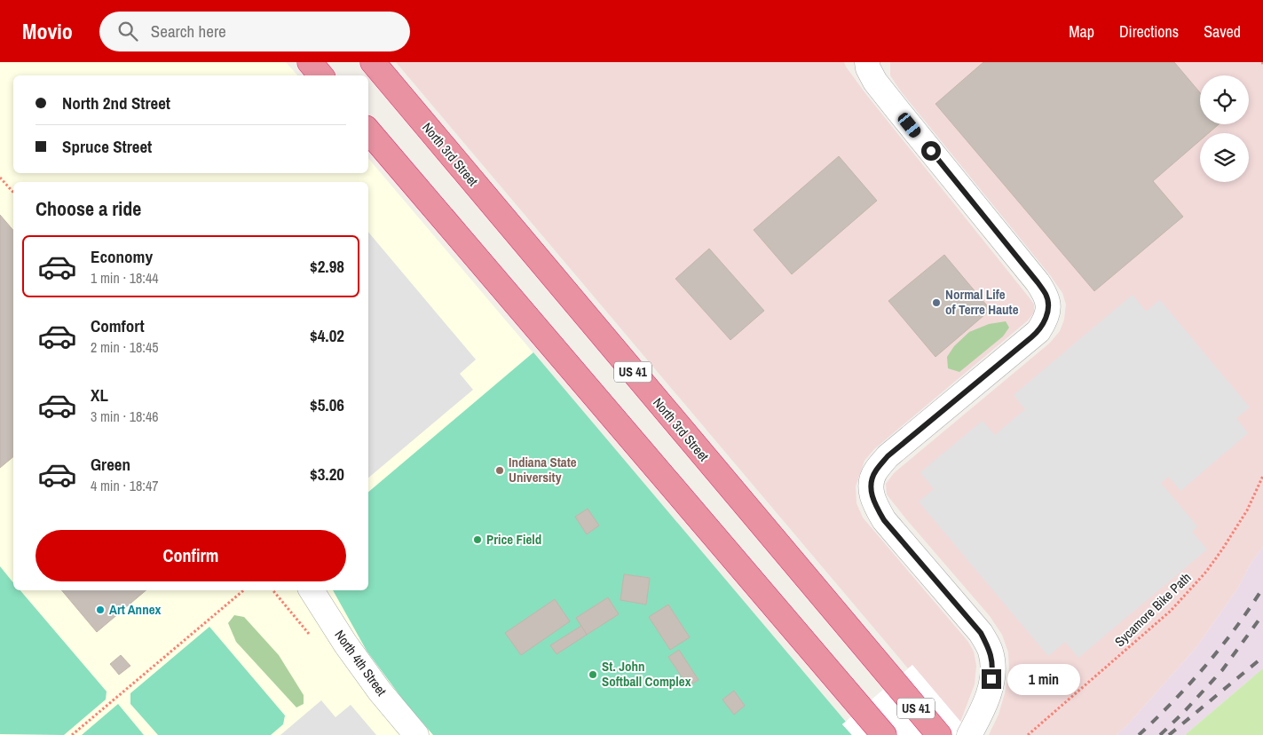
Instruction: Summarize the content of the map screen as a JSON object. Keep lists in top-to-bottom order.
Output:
{
  "streets": {
    "highway": ["North 3rd Street", "US 41"],
    "street": ["North 4th Street"],
    "path": ["Sycamore Bike Path"]
  },
  "places": [
    "Normal Life of Terre Haute",
    "Indiana State University",
    "Price Field",
    "Art Annex",
    "St. John Softball Complex"
  ],
  "page": {
    "header": "Movio",
    "search": "Search here",
    "nav": ["Map", "Directions", "Saved"],
    "banner": ["North 2nd Street", "Spruce Street"],
    "heading": "Choose a ride",
    "list": [
      {
        "name": "Economy",
        "note": "1 min · 18:44",
        "value": "$2.98"
      },
      {
        "name": "Comfort",
        "note": "2 min · 18:45",
        "value": "$4.02"
      },
      {
        "name": "XL",
        "note": "3 min · 18:46",
        "value": "$5.06"
      },
      {
        "name": "Green",
        "note": "4 min · 18:47",
        "value": "$3.20"
      }
    ],
    "buttons": "Confirm",
    "bubble": "1 min"
  }
}
